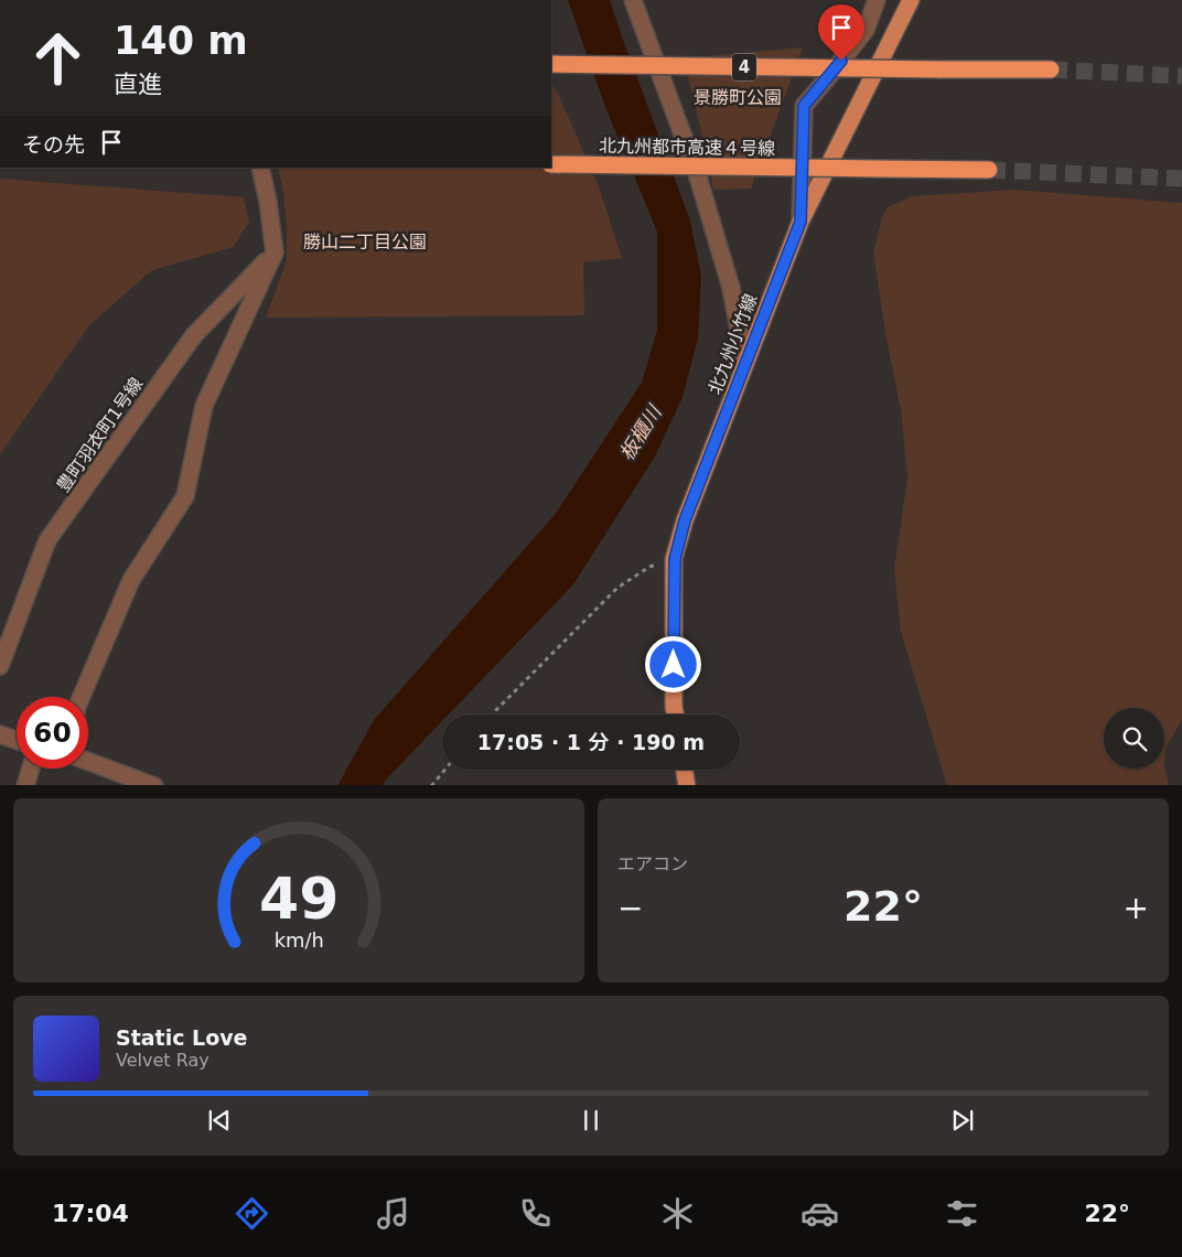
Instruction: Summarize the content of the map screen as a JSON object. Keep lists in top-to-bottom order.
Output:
{
  "streets": {
    "highway": ["4", "北九州都市高速４号線"],
    "main road": ["北九州小竹線"],
    "street": ["豊町羽衣町1号線"]
  },
  "water": ["板櫃川"],
  "parks": ["景勝町公園", "勝山二丁目公園"],
  "page": {
    "turn": ["140 m", "直進"],
    "then": "その先",
    "limit": "60",
    "trip": "17:05 · 1 分 · 190 m",
    "tile": "エアコン",
    "heat": ["−", "22°", "+"],
    "song": ["Static Love", "Velvet Ray"],
    "tabs": ["17:04", "22°"],
    "gauge": ["49", "km/h"]
  }
}
